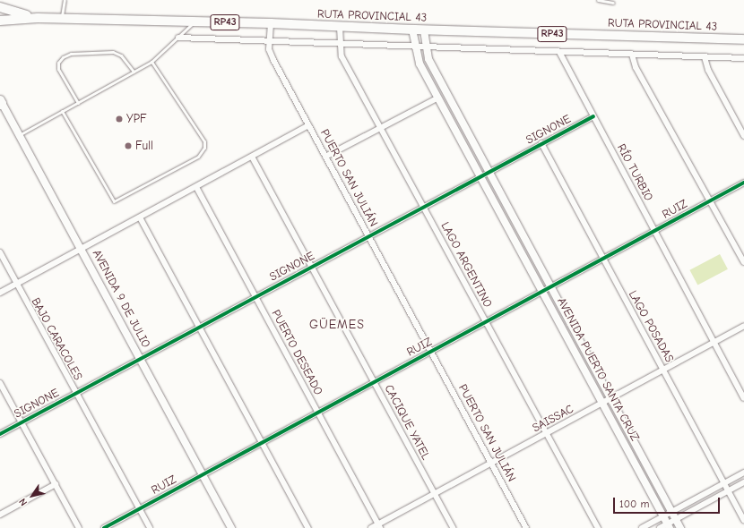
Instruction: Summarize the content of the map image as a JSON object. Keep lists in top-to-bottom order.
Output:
{
  "streets": {
    "main road": ["RUTA PROVINCIAL 43", "RP43"],
    "street": [
      "SIGNONE",
      "RÍO TURBIO",
      "PUERTO SAN JULIÁN",
      "RUIZ",
      "LAGO ARGENTINO",
      "AVENIDA 9 DE JULIO",
      "LAGO POSADAS",
      "BAJO CARACOLES",
      "PUERTO DESEADO",
      "AVENIDA PUERTO SANTA CRUZ",
      "SAISSAC",
      "CACIQUE YATEL"
    ]
  },
  "crossings": [
    ["RUTA PROVINCIAL 43", "RP43"],
    ["RUTA PROVINCIAL 43", "PUERTO SAN JULIÁN"],
    ["RUTA PROVINCIAL 43", "LAGO ARGENTINO"],
    ["RUTA PROVINCIAL 43", "AVENIDA PUERTO SANTA CRUZ"],
    ["SIGNONE", "RÍO TURBIO"],
    ["SIGNONE", "PUERTO SAN JULIÁN"],
    ["SIGNONE", "LAGO ARGENTINO"],
    ["SIGNONE", "AVENIDA 9 DE JULIO"],
    ["SIGNONE", "LAGO POSADAS"],
    ["SIGNONE", "BAJO CARACOLES"],
    ["SIGNONE", "PUERTO DESEADO"],
    ["SIGNONE", "AVENIDA PUERTO SANTA CRUZ"],
    ["SIGNONE", "CACIQUE YATEL"],
    ["RÍO TURBIO", "RUIZ"],
    ["RÍO TURBIO", "SAISSAC"],
    ["PUERTO SAN JULIÁN", "RUIZ"],
    ["PUERTO SAN JULIÁN", "SAISSAC"],
    ["RUIZ", "LAGO ARGENTINO"],
    ["RUIZ", "AVENIDA 9 DE JULIO"],
    ["RUIZ", "LAGO POSADAS"],
    ["RUIZ", "BAJO CARACOLES"],
    ["RUIZ", "PUERTO DESEADO"],
    ["RUIZ", "AVENIDA PUERTO SANTA CRUZ"],
    ["RUIZ", "CACIQUE YATEL"],
    ["LAGO ARGENTINO", "SAISSAC"],
    ["LAGO POSADAS", "SAISSAC"],
    ["PUERTO DESEADO", "SAISSAC"],
    ["AVENIDA PUERTO SANTA CRUZ", "SAISSAC"],
    ["SAISSAC", "CACIQUE YATEL"]
  ],
  "districts": ["GÜEMES"],
  "places": ["YPF", "Full"],
  "scale_bar": "100 m",
  "north": "bottom left"
}
